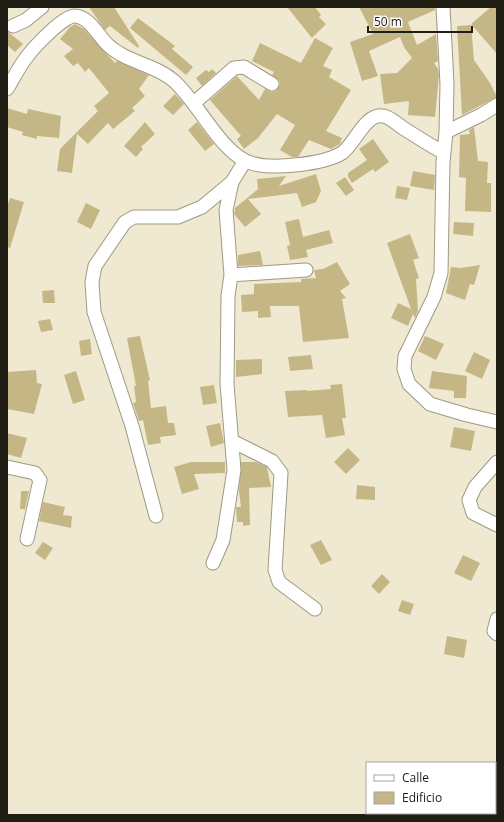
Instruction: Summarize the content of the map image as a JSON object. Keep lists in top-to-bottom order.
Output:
{
  "legend": ["Calle", "Edificio"],
  "scale_bar": "50 m"
}
